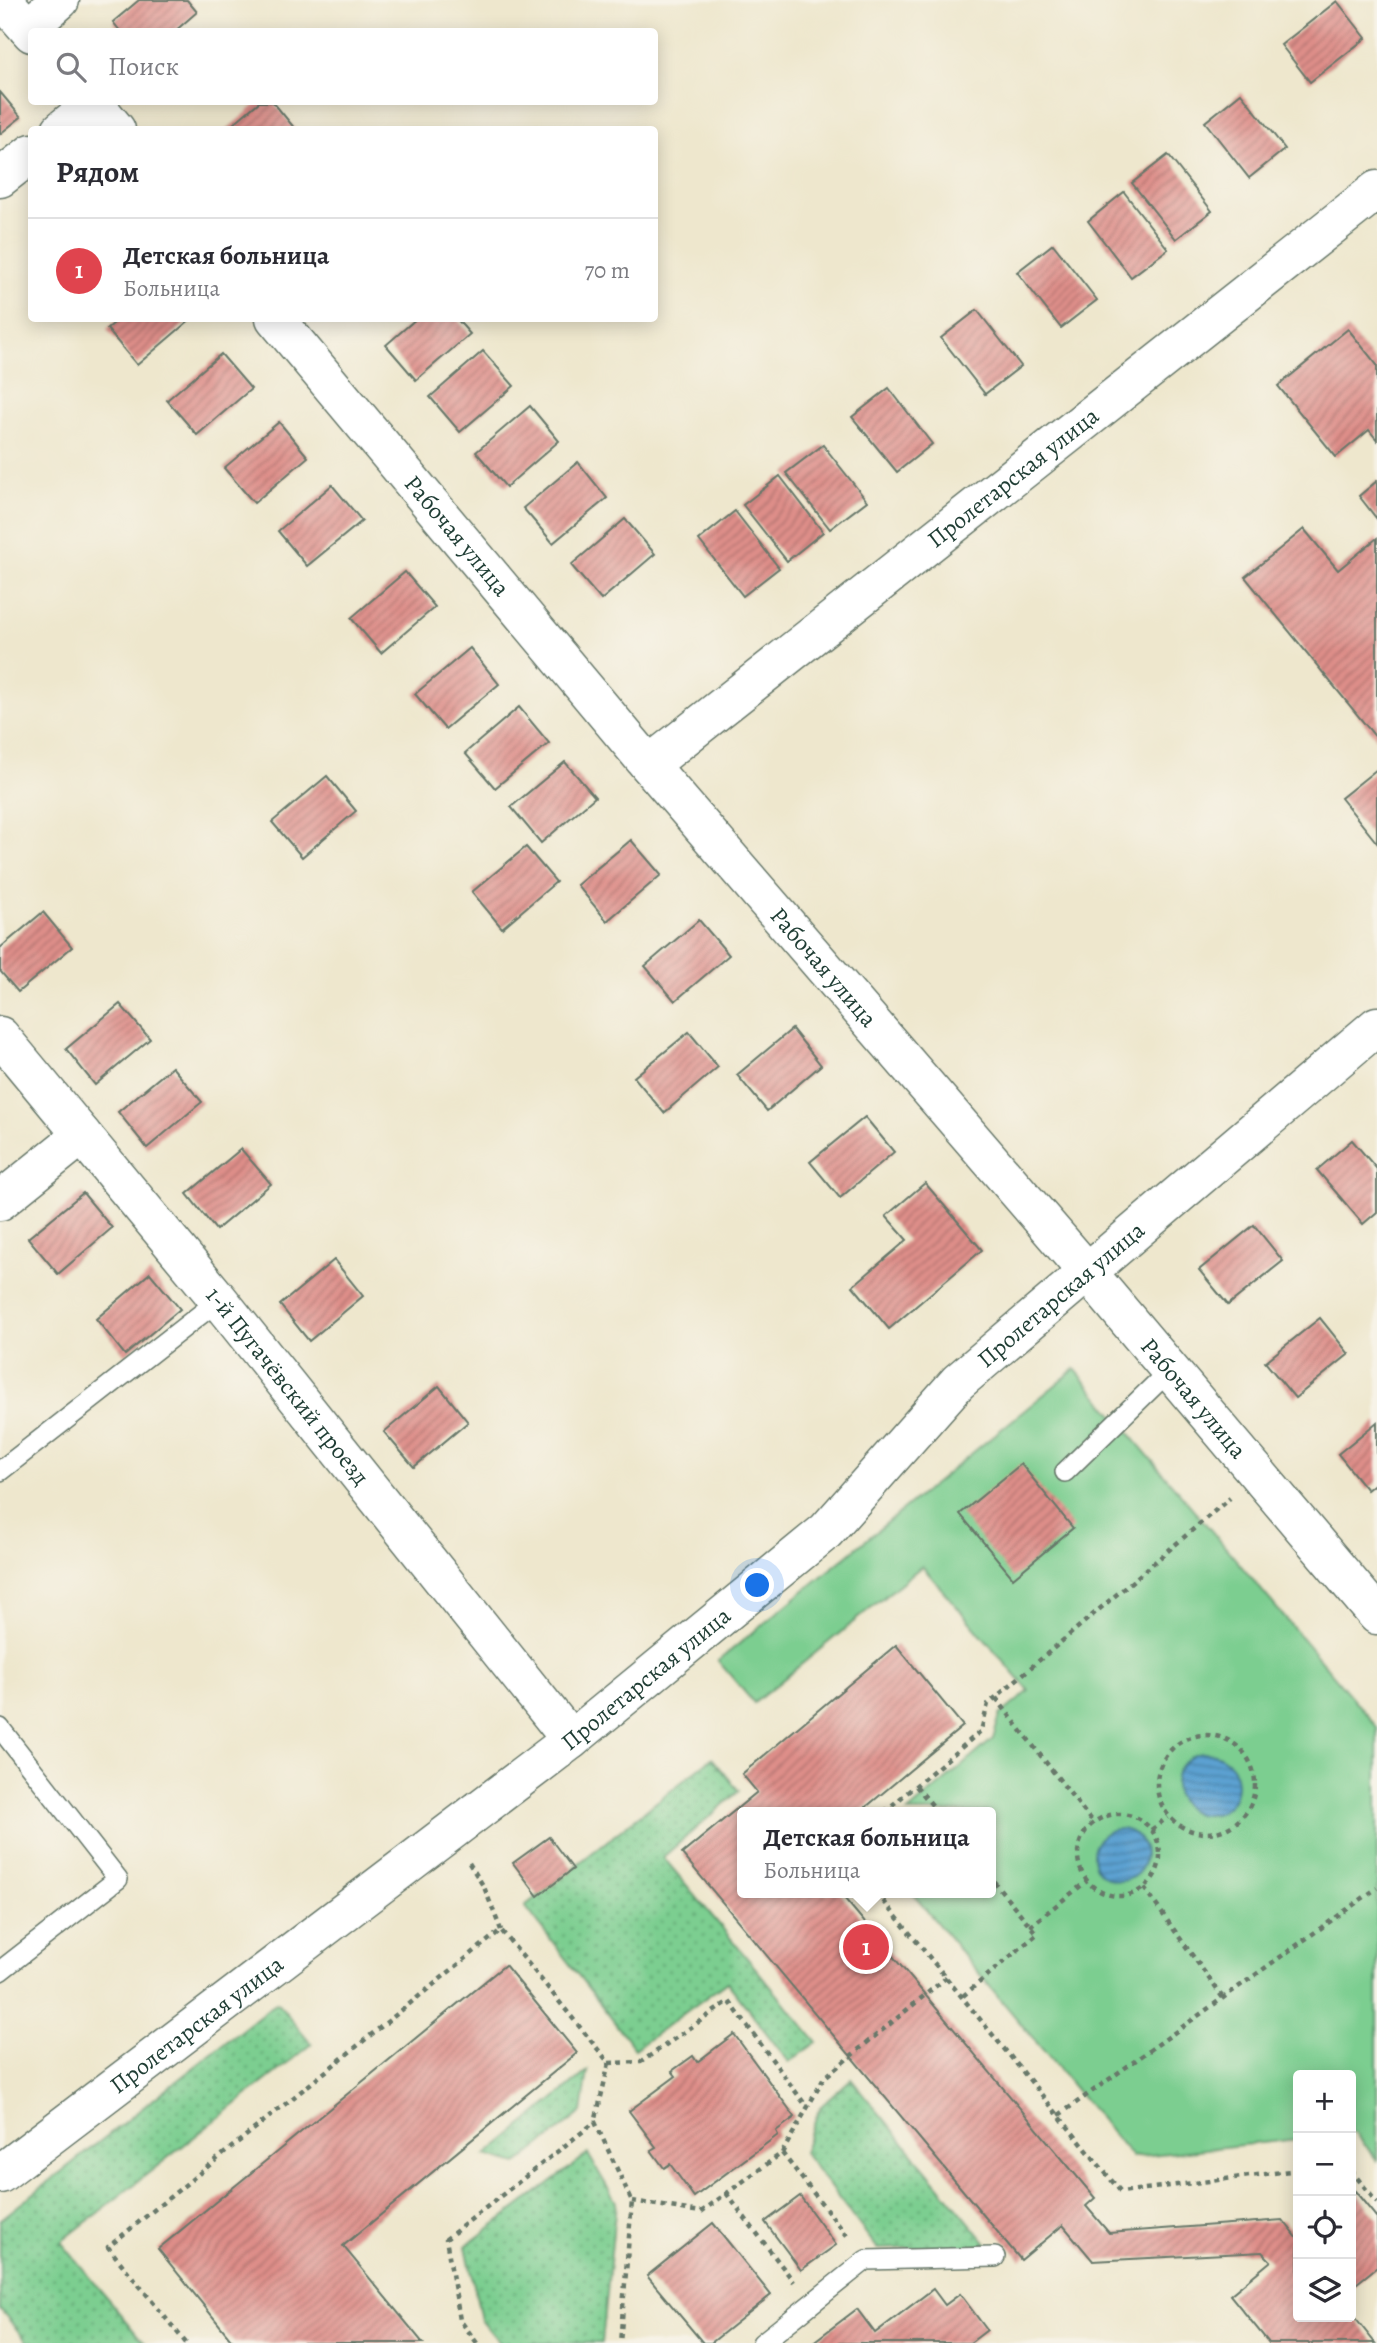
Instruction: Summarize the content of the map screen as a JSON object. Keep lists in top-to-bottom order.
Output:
{
  "streets": {
    "street": ["Пролетарская улица", "Рабочая улица", "1-й Пугачёвский проезд"]
  },
  "crossings": [
    ["Пролетарская улица", "Рабочая улица"],
    ["Пролетарская улица", "1-й Пугачёвский проезд"]
  ],
  "page": {
    "search": "Поиск",
    "heading": "Рядом",
    "list": [
      {
        "mark": "1",
        "name": "Детская больница",
        "note": "Больница",
        "value": "70 m"
      }
    ],
    "popup": ["Детская больница", "Больница"],
    "pins": "1",
    "map_buttons": ["+", "−"]
  }
}
